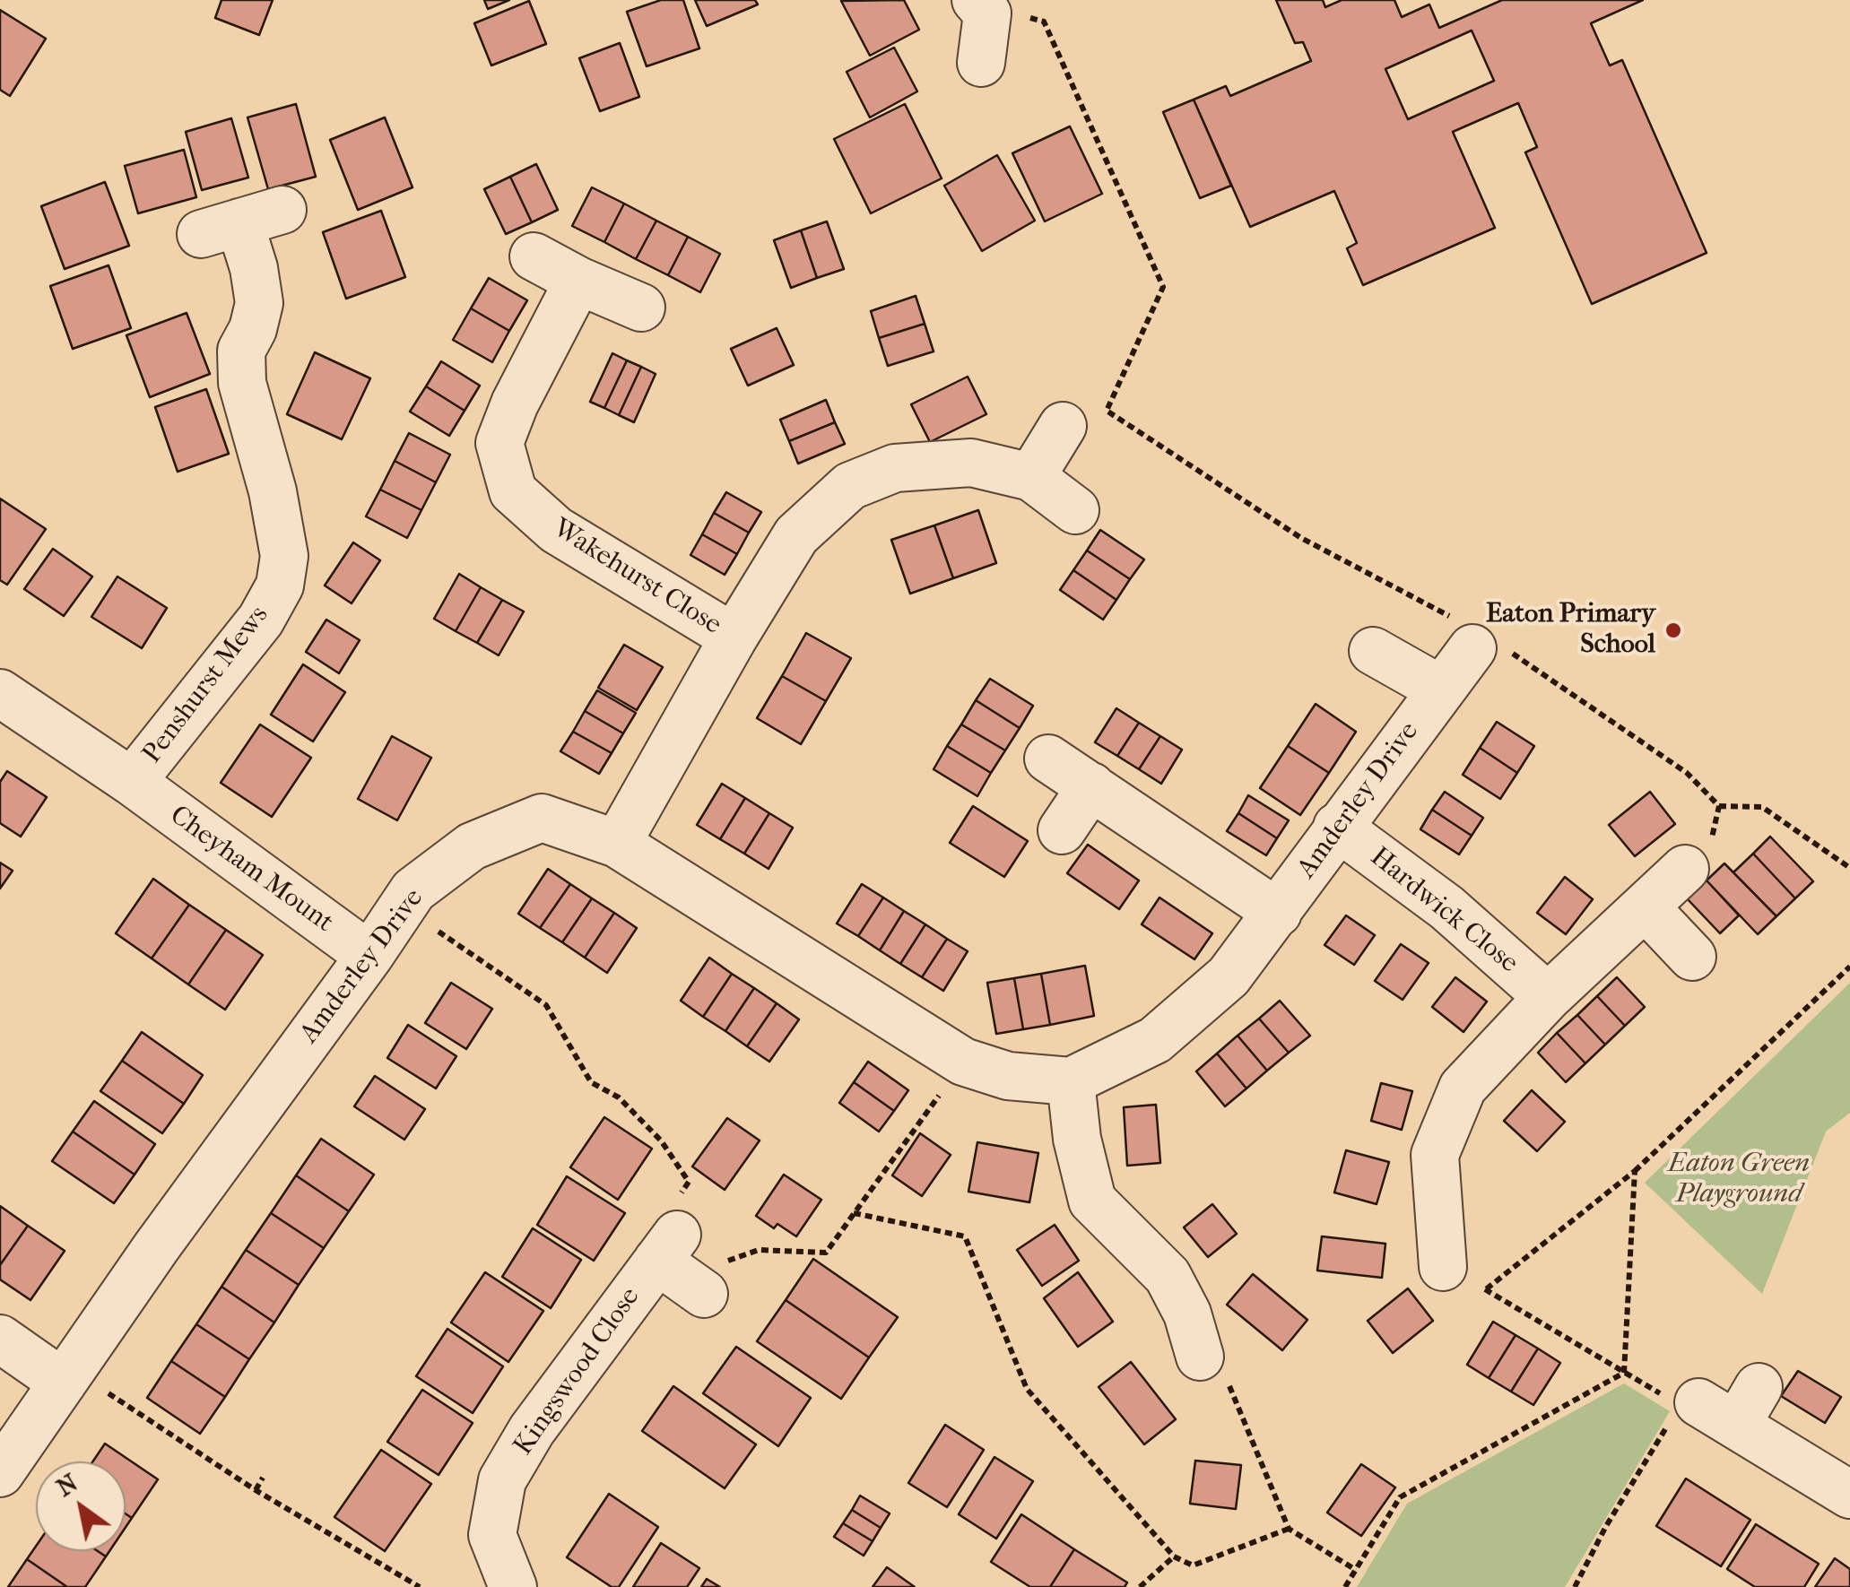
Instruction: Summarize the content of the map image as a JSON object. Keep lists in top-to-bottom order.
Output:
{
  "streets": {
    "street": [
      "Wakehurst Close",
      "Penshurst Mews",
      "Amderley Drive",
      "Cheyham Mount",
      "Hardwick Close",
      "Kingswood Close"
    ]
  },
  "crossings": [
    ["Wakehurst Close", "Amderley Drive"],
    ["Penshurst Mews", "Cheyham Mount"],
    ["Amderley Drive", "Cheyham Mount"],
    ["Amderley Drive", "Hardwick Close"]
  ],
  "parks": ["Eaton Green Playground"],
  "places": ["Eaton Primary School"],
  "north": "top left"
}
